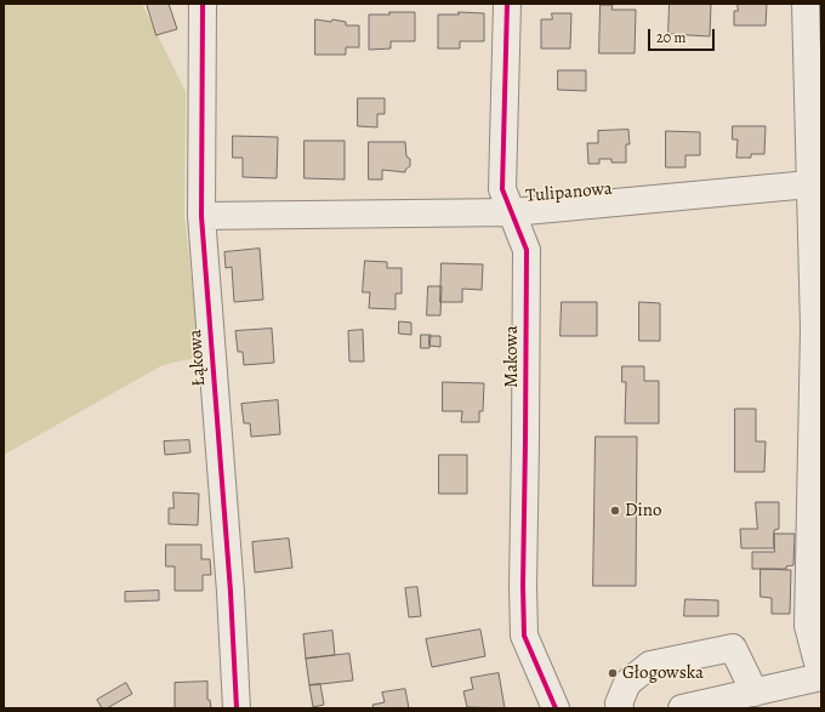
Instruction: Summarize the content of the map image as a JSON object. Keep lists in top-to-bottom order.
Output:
{
  "streets": {
    "street": ["Tulipanowa", "Makowa", "Łąkowa"]
  },
  "crossings": [
    ["Tulipanowa", "Makowa"],
    ["Tulipanowa", "Łąkowa"]
  ],
  "places": ["Dino", "Głogowska"],
  "scale_bar": "20 m"
}
